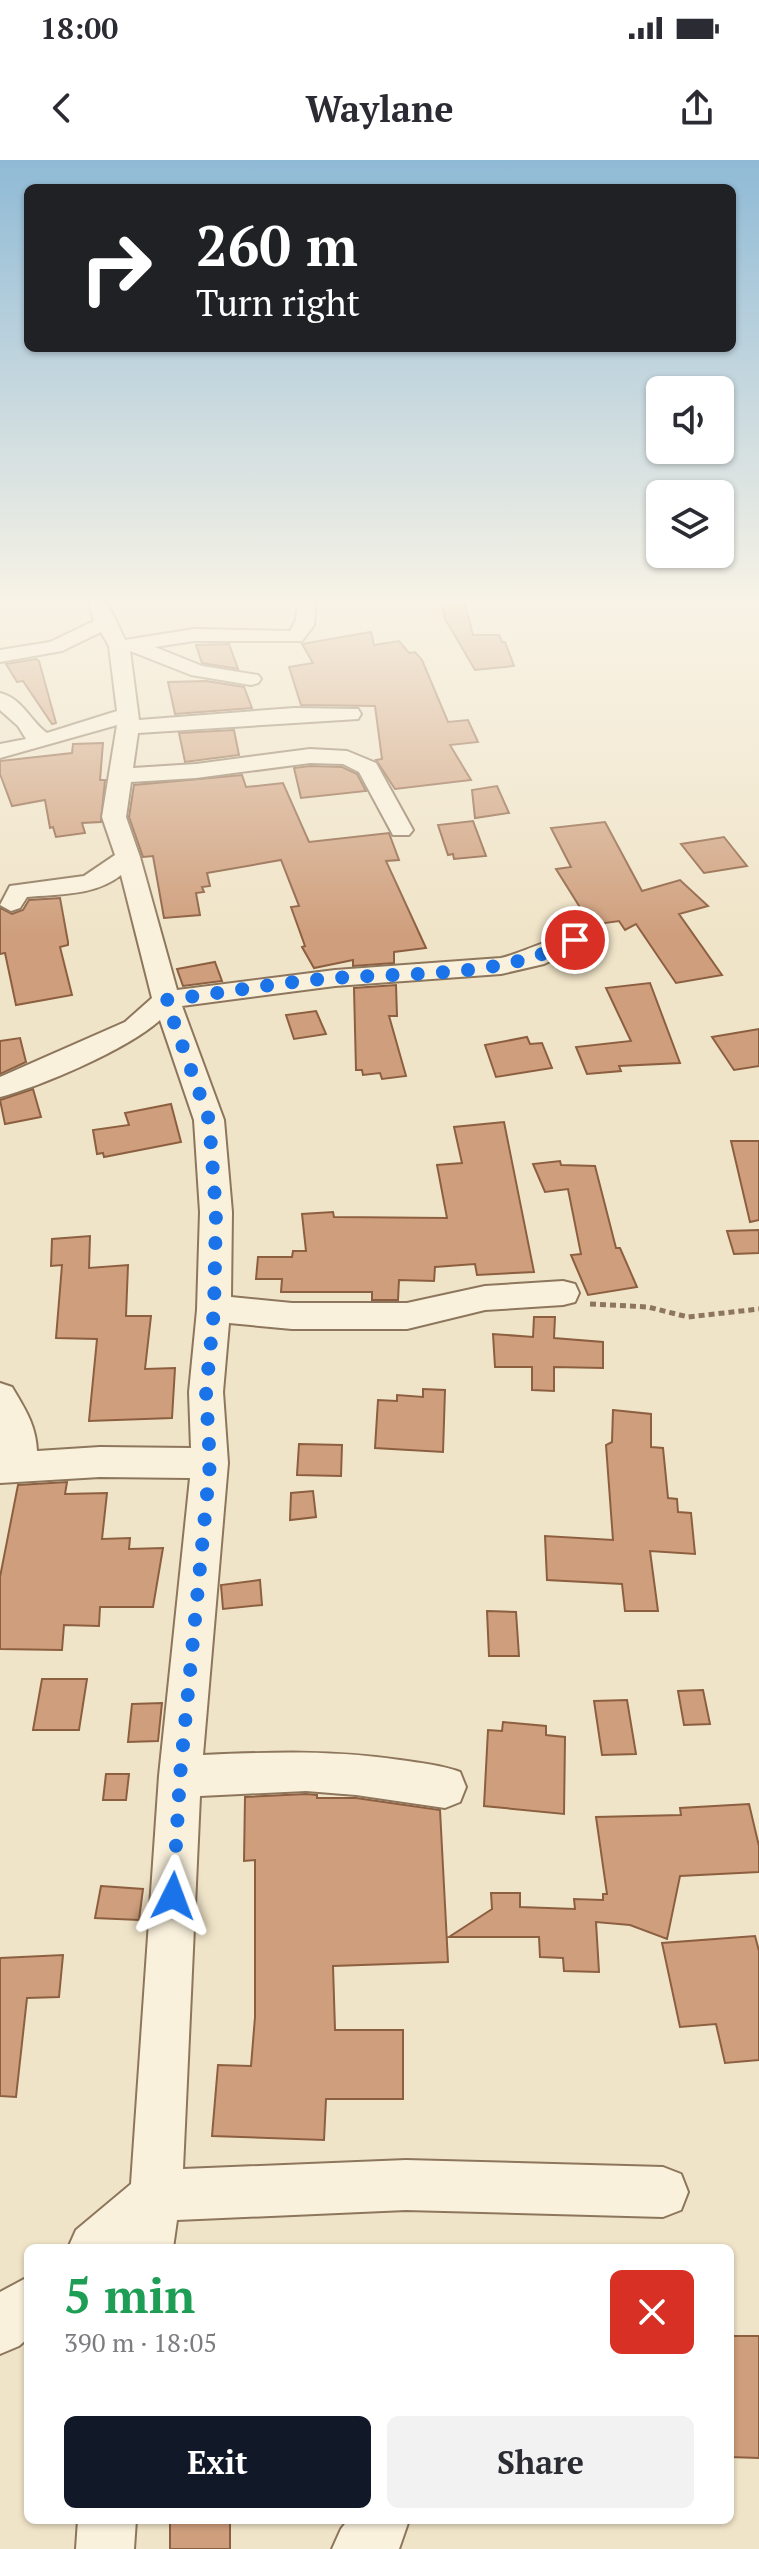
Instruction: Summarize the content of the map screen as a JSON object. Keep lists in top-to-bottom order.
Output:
{
  "page": {
    "status": "18:00",
    "header": "Waylane",
    "turn": ["260 m", "Turn right"],
    "heading": ["5 min", "390 m · 18:05"],
    "buttons": ["Exit", "Share"]
  }
}
